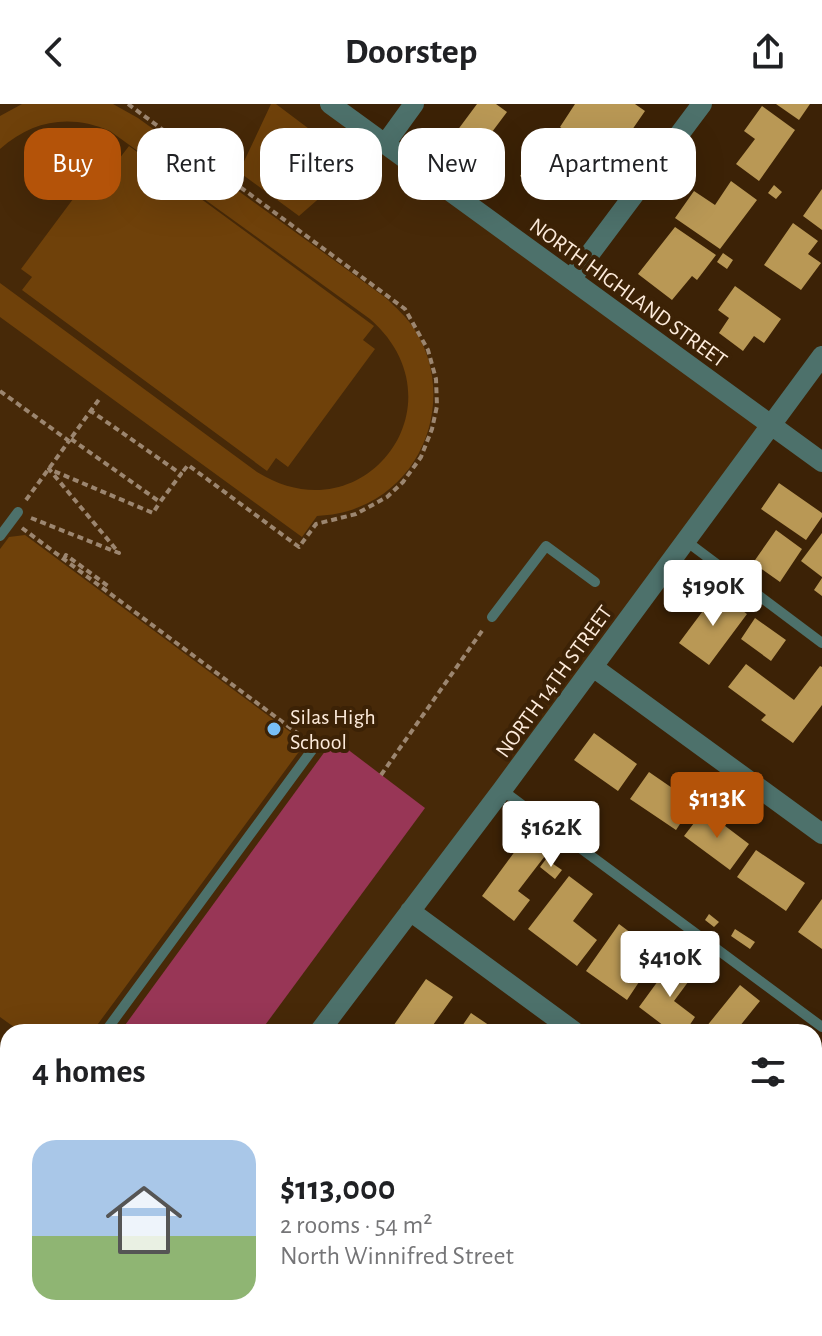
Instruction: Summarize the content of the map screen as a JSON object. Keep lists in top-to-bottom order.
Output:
{
  "streets": {
    "street": ["NORTH HIGHLAND STREET", "NORTH 14TH STREET"]
  },
  "crossings": [
    ["NORTH HIGHLAND STREET", "NORTH 14TH STREET"]
  ],
  "places": ["Silas High School"],
  "page": {
    "header": "Doorstep",
    "chip": [
      "Buy",
      "Rent",
      "Filters",
      "New",
      "Apartment"
    ],
    "price": [
      "$190K",
      "$113K",
      "$162K",
      "$410K"
    ],
    "heading": "4 homes",
    "list": [
      {
        "name": "$113,000",
        "note": "2 rooms · 54 m² · North Winnifred Street"
      }
    ]
  }
}
